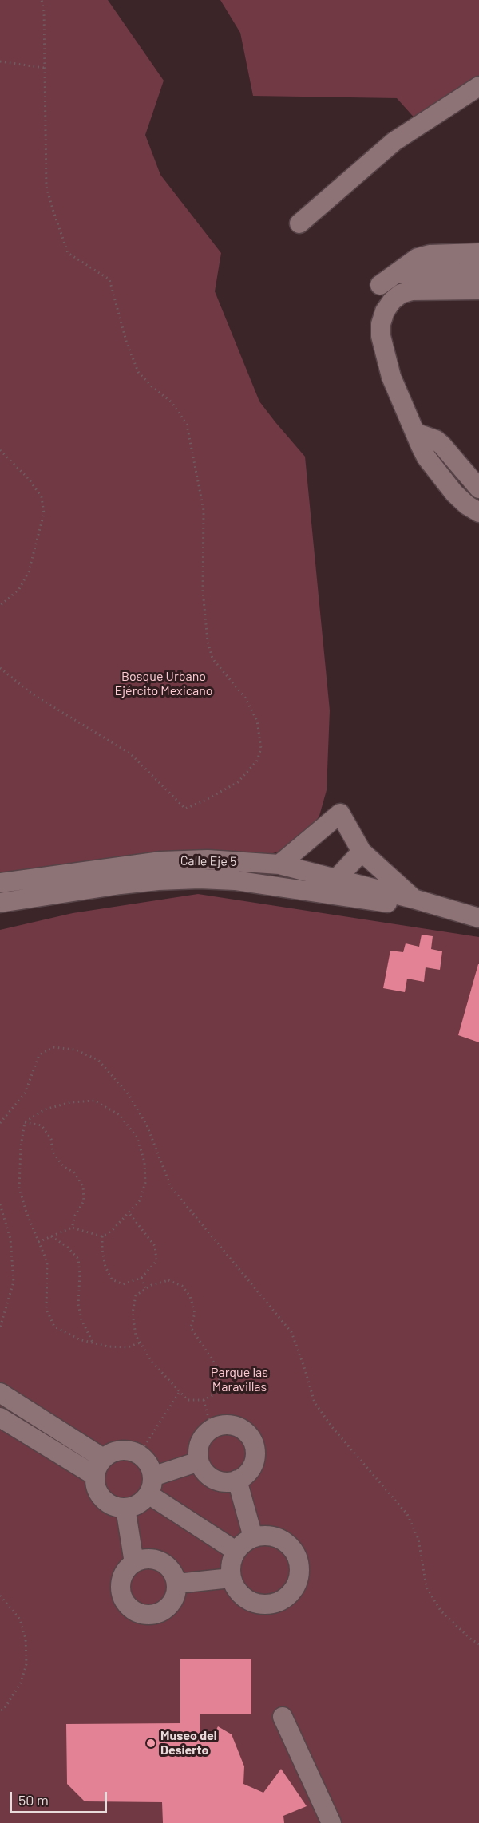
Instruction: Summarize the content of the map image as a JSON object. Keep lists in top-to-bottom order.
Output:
{
  "streets": {
    "street": ["Calle Eje 5"]
  },
  "parks": ["Bosque Urbano Ejército Mexicano", "Parque las Maravillas"],
  "places": ["Museo del Desierto"],
  "scale_bar": "50 m"
}
